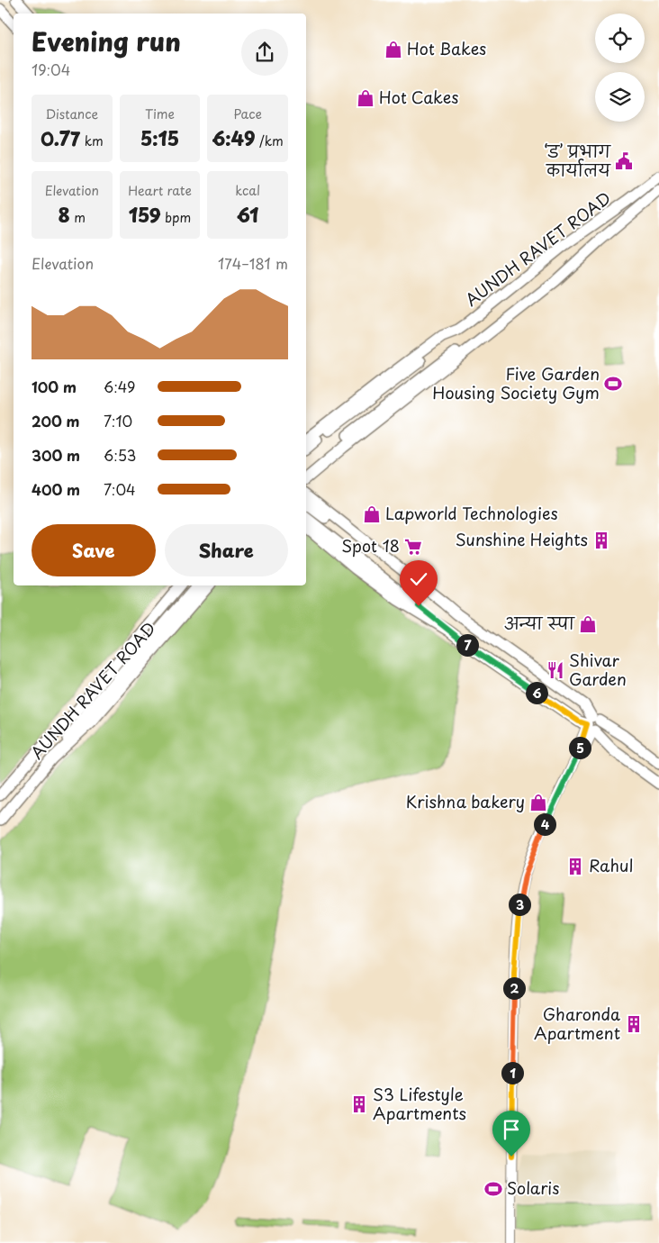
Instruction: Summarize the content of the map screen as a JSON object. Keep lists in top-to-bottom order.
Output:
{
  "streets": {
    "main road": ["AUNDH RAVET ROAD"]
  },
  "places": {
    "shop": [
      "Hot Bakes",
      "Hot Cakes",
      "Lapworld Technologies",
      "अन्या स्पा",
      "Krishna bakery"
    ],
    "public building": ["‘ड’ प्रभाग कार्यालय"],
    "sports": ["Five Garden Housing Society Gym", "Solaris"],
    "building": [
      "Sunshine Heights",
      "Rahul",
      "Gharonda Apartment",
      "S3 Lifestyle Apartments"
    ],
    "supermarket": ["Spot 18"],
    "restaurant": ["Shivar Garden"]
  },
  "page": {
    "heading": ["Evening run", "19:04"],
    "stats": [
      ["Distance", "0.77 km"],
      ["Time", "5:15"],
      ["Pace", "6:49 /km"],
      ["Elevation", "8 m"],
      ["Heart rate", "159 bpm"],
      ["kcal", "61"]
    ],
    "chart": ["Elevation", "174–181 m"],
    "list": [
      {
        "name": "100 m",
        "note": "6:49"
      },
      {
        "name": "200 m",
        "note": "7:10"
      },
      {
        "name": "300 m",
        "note": "6:53"
      },
      {
        "name": "400 m",
        "note": "7:04"
      }
    ],
    "buttons": ["Save", "Share"],
    "pins": [
      "7",
      "6",
      "5",
      "4",
      "3",
      "2",
      "1"
    ]
  }
}
